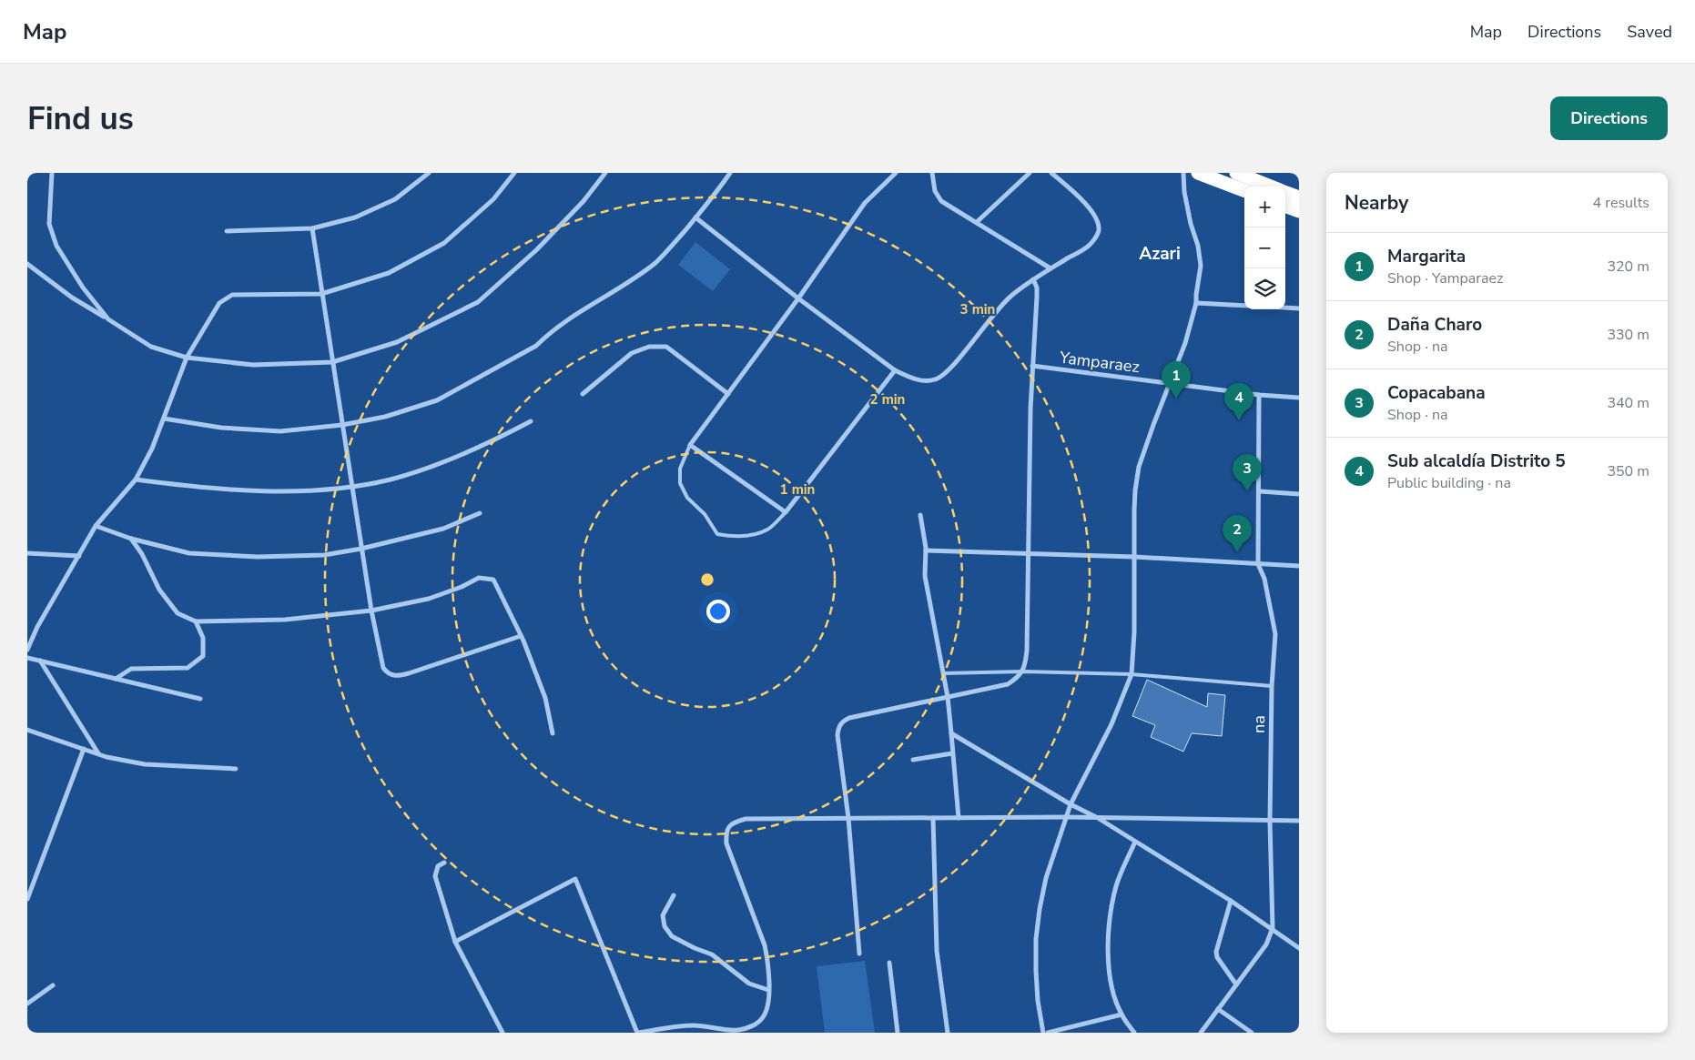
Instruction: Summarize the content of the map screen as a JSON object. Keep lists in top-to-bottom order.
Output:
{
  "streets": {
    "street": ["Yamparaez", "na"]
  },
  "crossings": [
    ["Yamparaez", "na"]
  ],
  "districts": ["Azari"],
  "page": {
    "header": "Map",
    "nav": ["Map", "Directions", "Saved"],
    "buttons": "Directions",
    "title": "Find us",
    "heading": ["Nearby", "4 results"],
    "map_buttons": ["+", "−"],
    "list": [
      {
        "mark": "1",
        "name": "Margarita",
        "note": "Shop · Yamparaez",
        "value": "320 m"
      },
      {
        "mark": "2",
        "name": "Daña Charo",
        "note": "Shop · na",
        "value": "330 m"
      },
      {
        "mark": "3",
        "name": "Copacabana",
        "note": "Shop · na",
        "value": "340 m"
      },
      {
        "mark": "4",
        "name": "Sub alcaldía Distrito 5",
        "note": "Public building · na",
        "value": "350 m"
      }
    ],
    "pins": [
      "1",
      "4",
      "3",
      "2"
    ]
  },
  "rings": ["3 min", "2 min", "1 min"]
}
